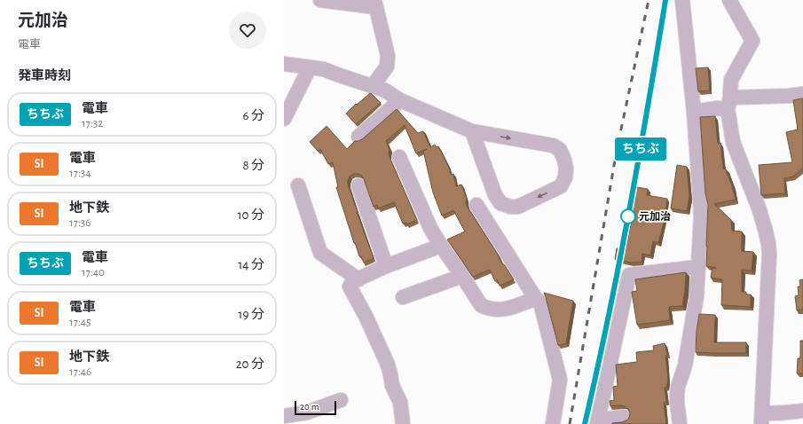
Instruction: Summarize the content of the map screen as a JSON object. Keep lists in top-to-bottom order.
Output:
{
  "places": ["元加治"],
  "scale_bar": "20 m",
  "page": {
    "heading": [
      ["元加治", "電車"],
      "発車時刻"
    ],
    "on_map": "ちちぶ",
    "list": [
      {
        "mark": "ちちぶ",
        "name": "電車",
        "note": "17:32",
        "value": "6 分"
      },
      {
        "mark": "SI",
        "name": "電車",
        "note": "17:34",
        "value": "8 分"
      },
      {
        "mark": "SI",
        "name": "地下鉄",
        "note": "17:36",
        "value": "10 分"
      },
      {
        "mark": "ちちぶ",
        "name": "電車",
        "note": "17:40",
        "value": "14 分"
      },
      {
        "mark": "SI",
        "name": "電車",
        "note": "17:45",
        "value": "19 分"
      },
      {
        "mark": "SI",
        "name": "地下鉄",
        "note": "17:46",
        "value": "20 分"
      }
    ],
    "scale": "20 m"
  }
}
